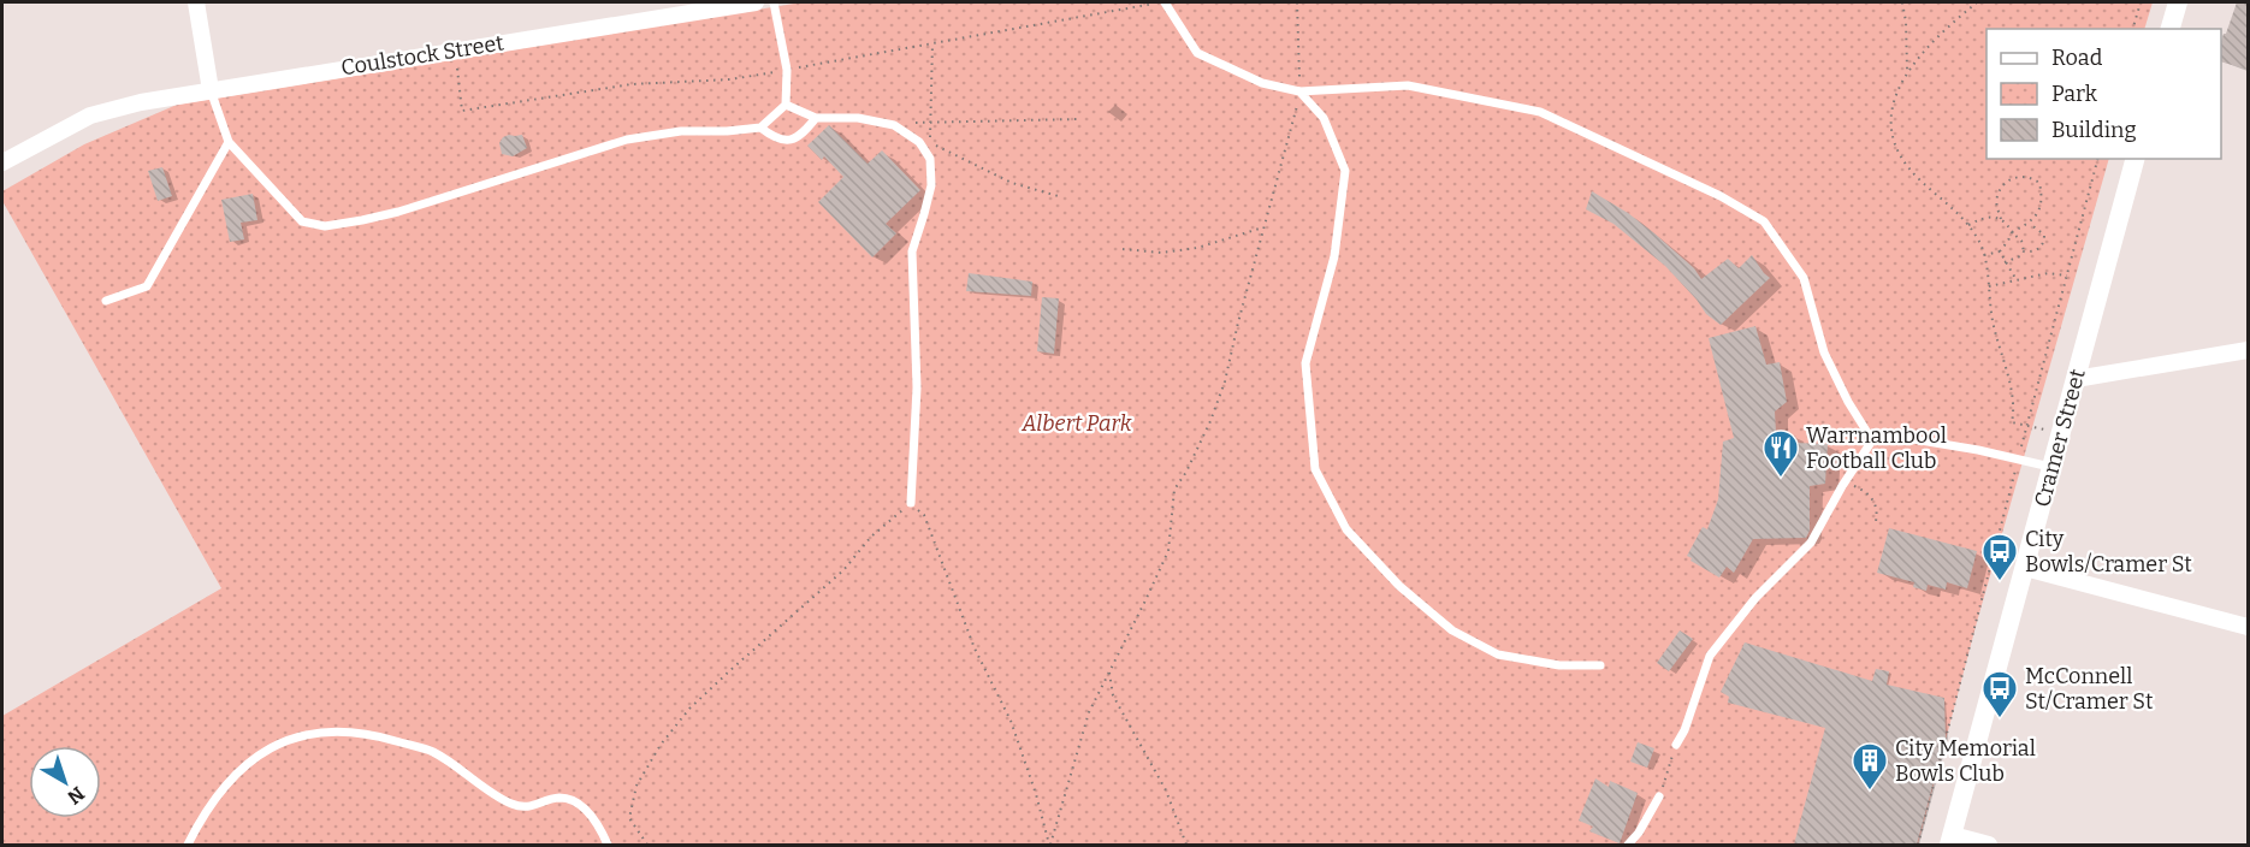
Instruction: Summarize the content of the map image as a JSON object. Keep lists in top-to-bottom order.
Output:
{
  "streets": {
    "street": ["Coulstock Street", "Cramer Street"]
  },
  "parks": ["Albert Park"],
  "places": {
    "restaurant": ["Warrnambool Football Club"],
    "bus stop": ["City Bowls/Cramer St", "McConnell St/Cramer St"],
    "building": ["City Memorial Bowls Club"]
  },
  "legend": ["Road", "Park", "Building"],
  "north": "bottom right"
}
